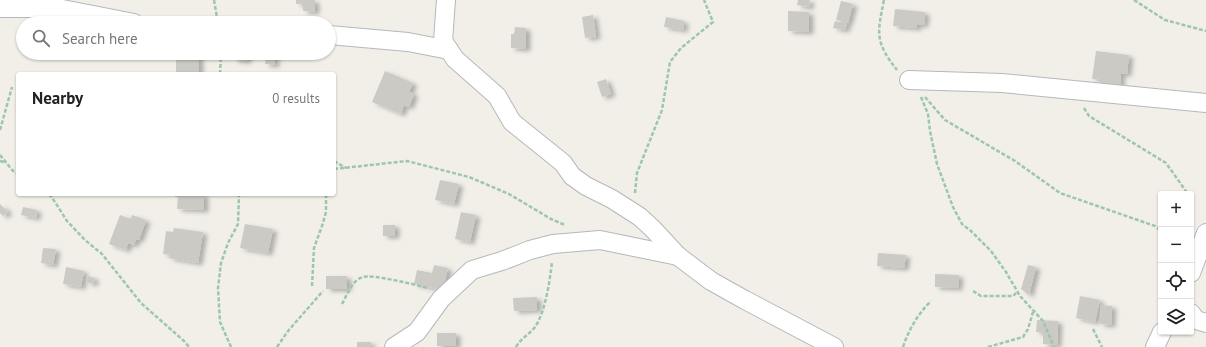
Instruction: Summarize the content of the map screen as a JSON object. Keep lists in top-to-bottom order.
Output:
{
  "page": {
    "search": "Search here",
    "heading": ["Nearby", "0 results"],
    "map_buttons": ["+", "−"]
  }
}
